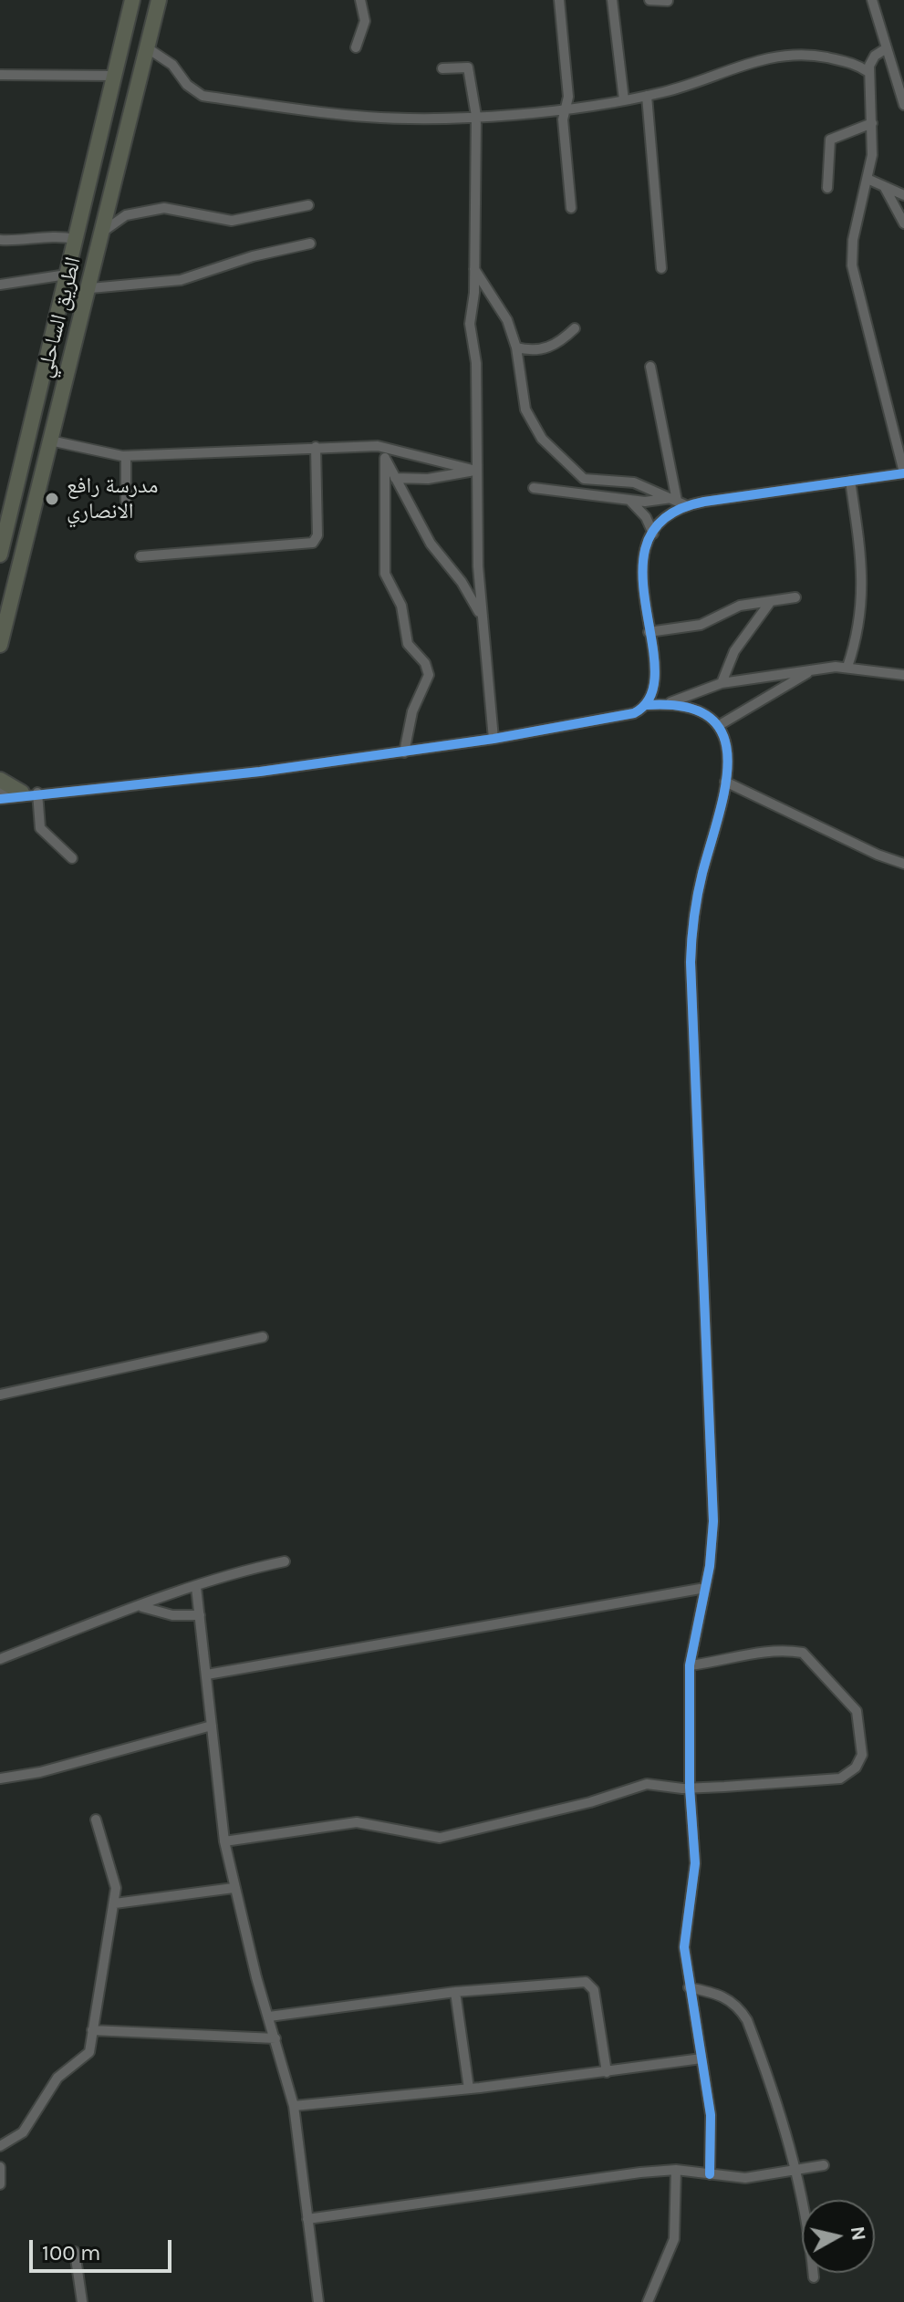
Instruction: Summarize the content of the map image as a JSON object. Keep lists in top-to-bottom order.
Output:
{
  "streets": {
    "highway": ["الطريق الساحلي"]
  },
  "places": ["مدرسة رافع الانصاري"],
  "scale_bar": "100 m",
  "north": "right"
}
